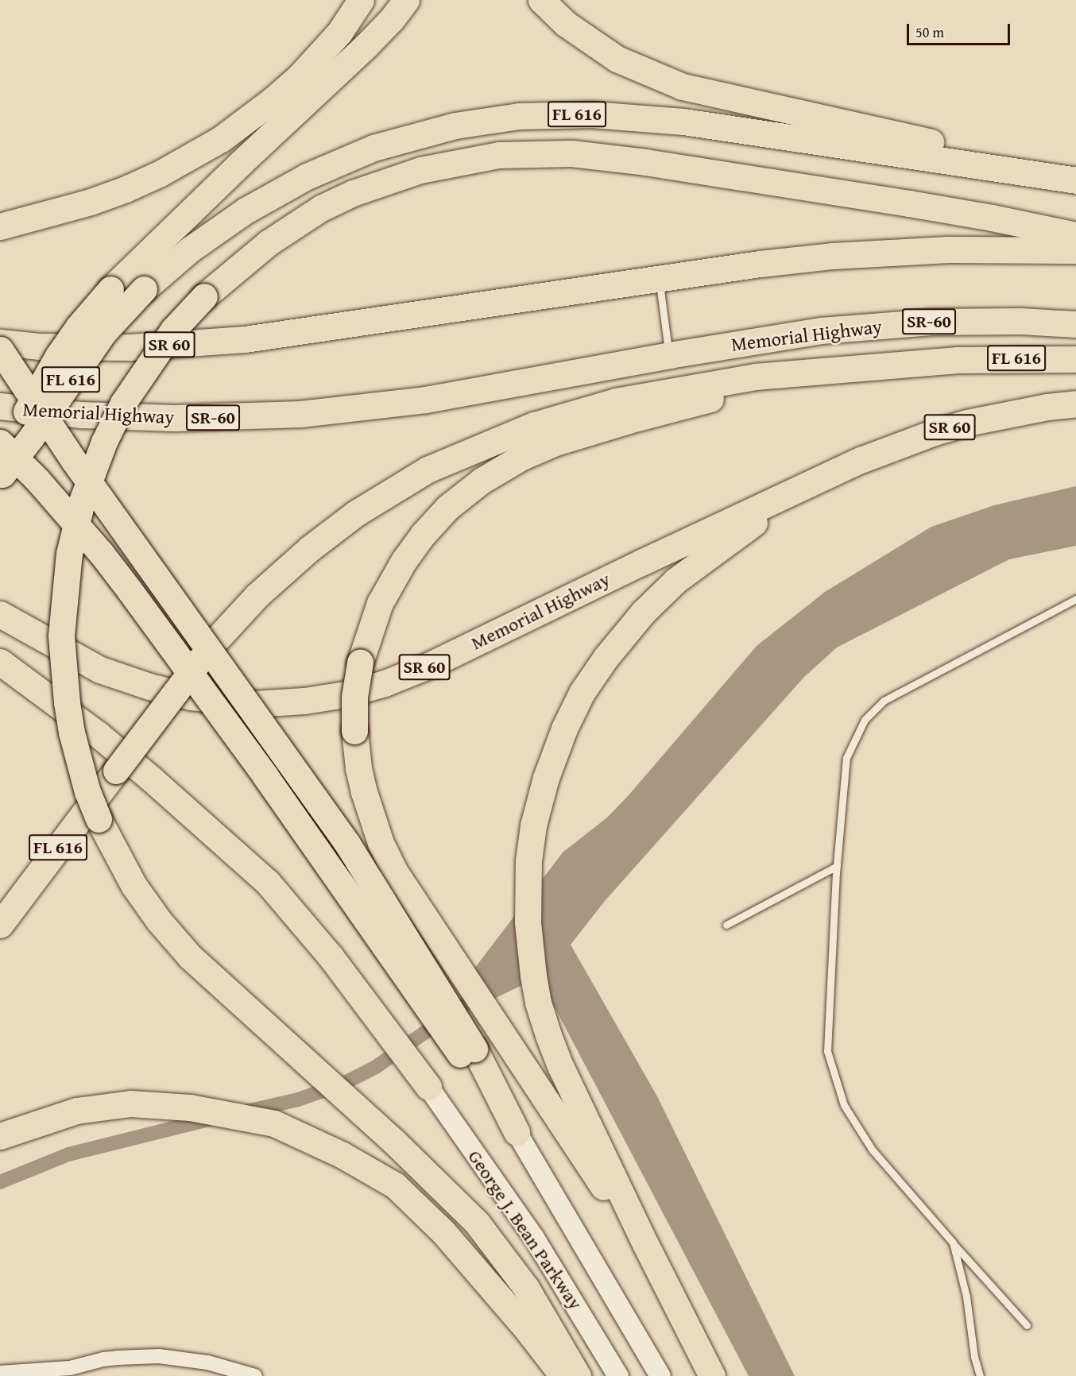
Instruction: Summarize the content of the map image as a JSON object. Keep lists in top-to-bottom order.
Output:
{
  "streets": {
    "highway": [
      "FL 616",
      "SR-60",
      "Memorial Highway",
      "SR 60"
    ],
    "street": ["George J. Bean Parkway"]
  },
  "scale_bar": "50 m"
}
